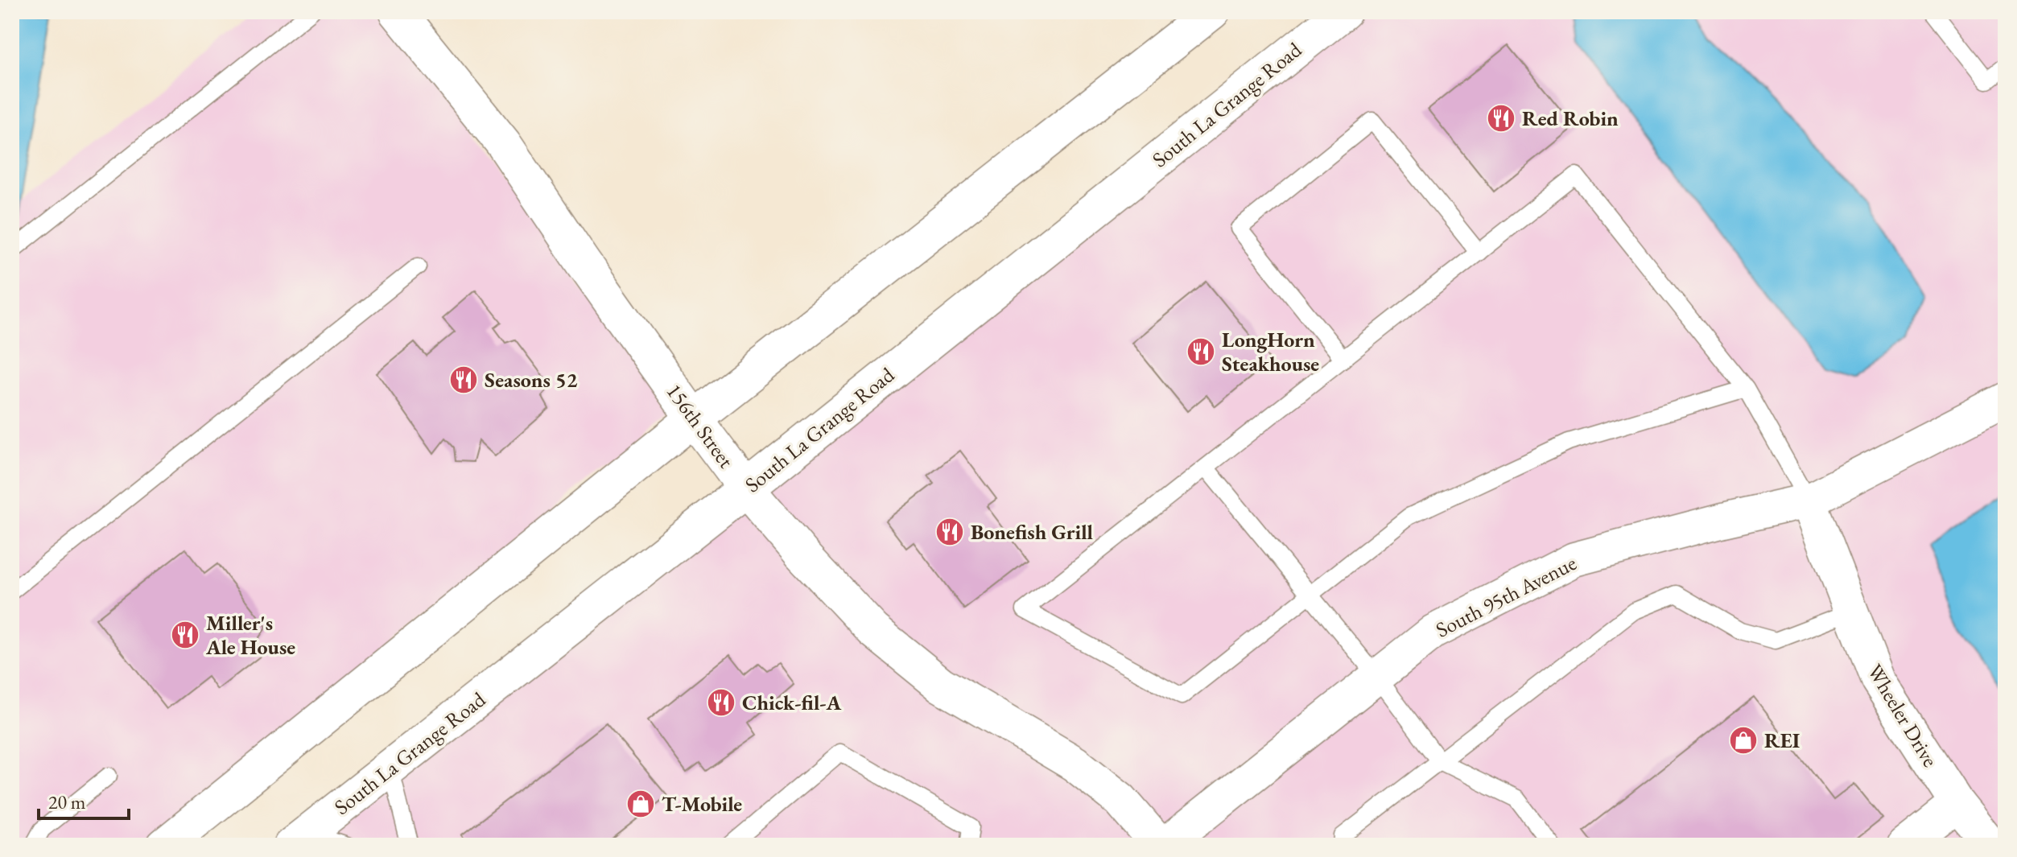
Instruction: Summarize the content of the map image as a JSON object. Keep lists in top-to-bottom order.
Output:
{
  "streets": {
    "main road": ["South La Grange Road", "156th Street"],
    "street": ["South 95th Avenue", "Wheeler Drive"]
  },
  "crossings": [
    ["South La Grange Road", "156th Street"],
    ["156th Street", "South 95th Avenue"],
    ["South 95th Avenue", "Wheeler Drive"]
  ],
  "places": {
    "restaurant": [
      "Red Robin",
      "LongHorn Steakhouse",
      "Seasons 52",
      "Bonefish Grill",
      "Miller's Ale House",
      "Chick-fil-A"
    ],
    "shop": ["REI", "T-Mobile"]
  },
  "scale_bar": "20 m"
}
